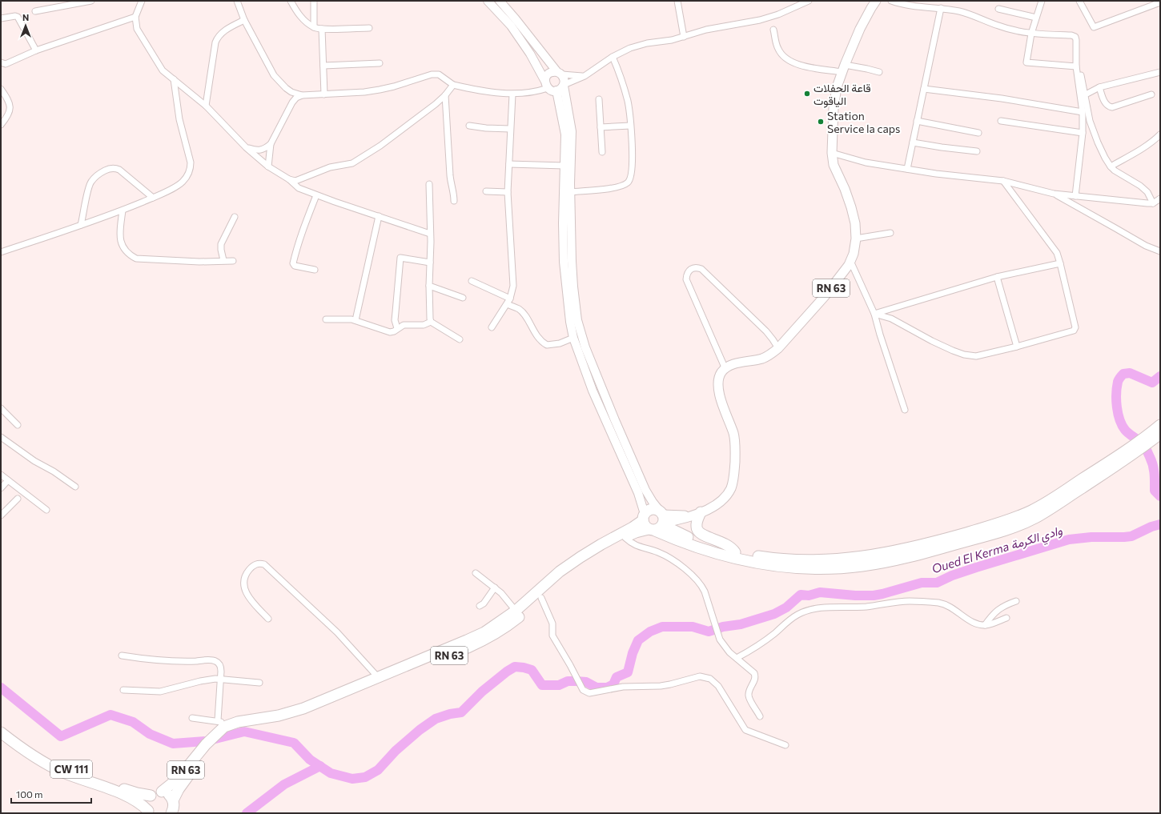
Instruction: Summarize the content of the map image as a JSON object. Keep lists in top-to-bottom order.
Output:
{
  "streets": {
    "highway": ["RN 63", "CW 111"]
  },
  "water": ["Oued El Kerma وادي الكرمة"],
  "places": ["قاعة الحفلات الياقوت", "Station Service la caps"],
  "scale_bar": "100 m",
  "north": "top"
}
